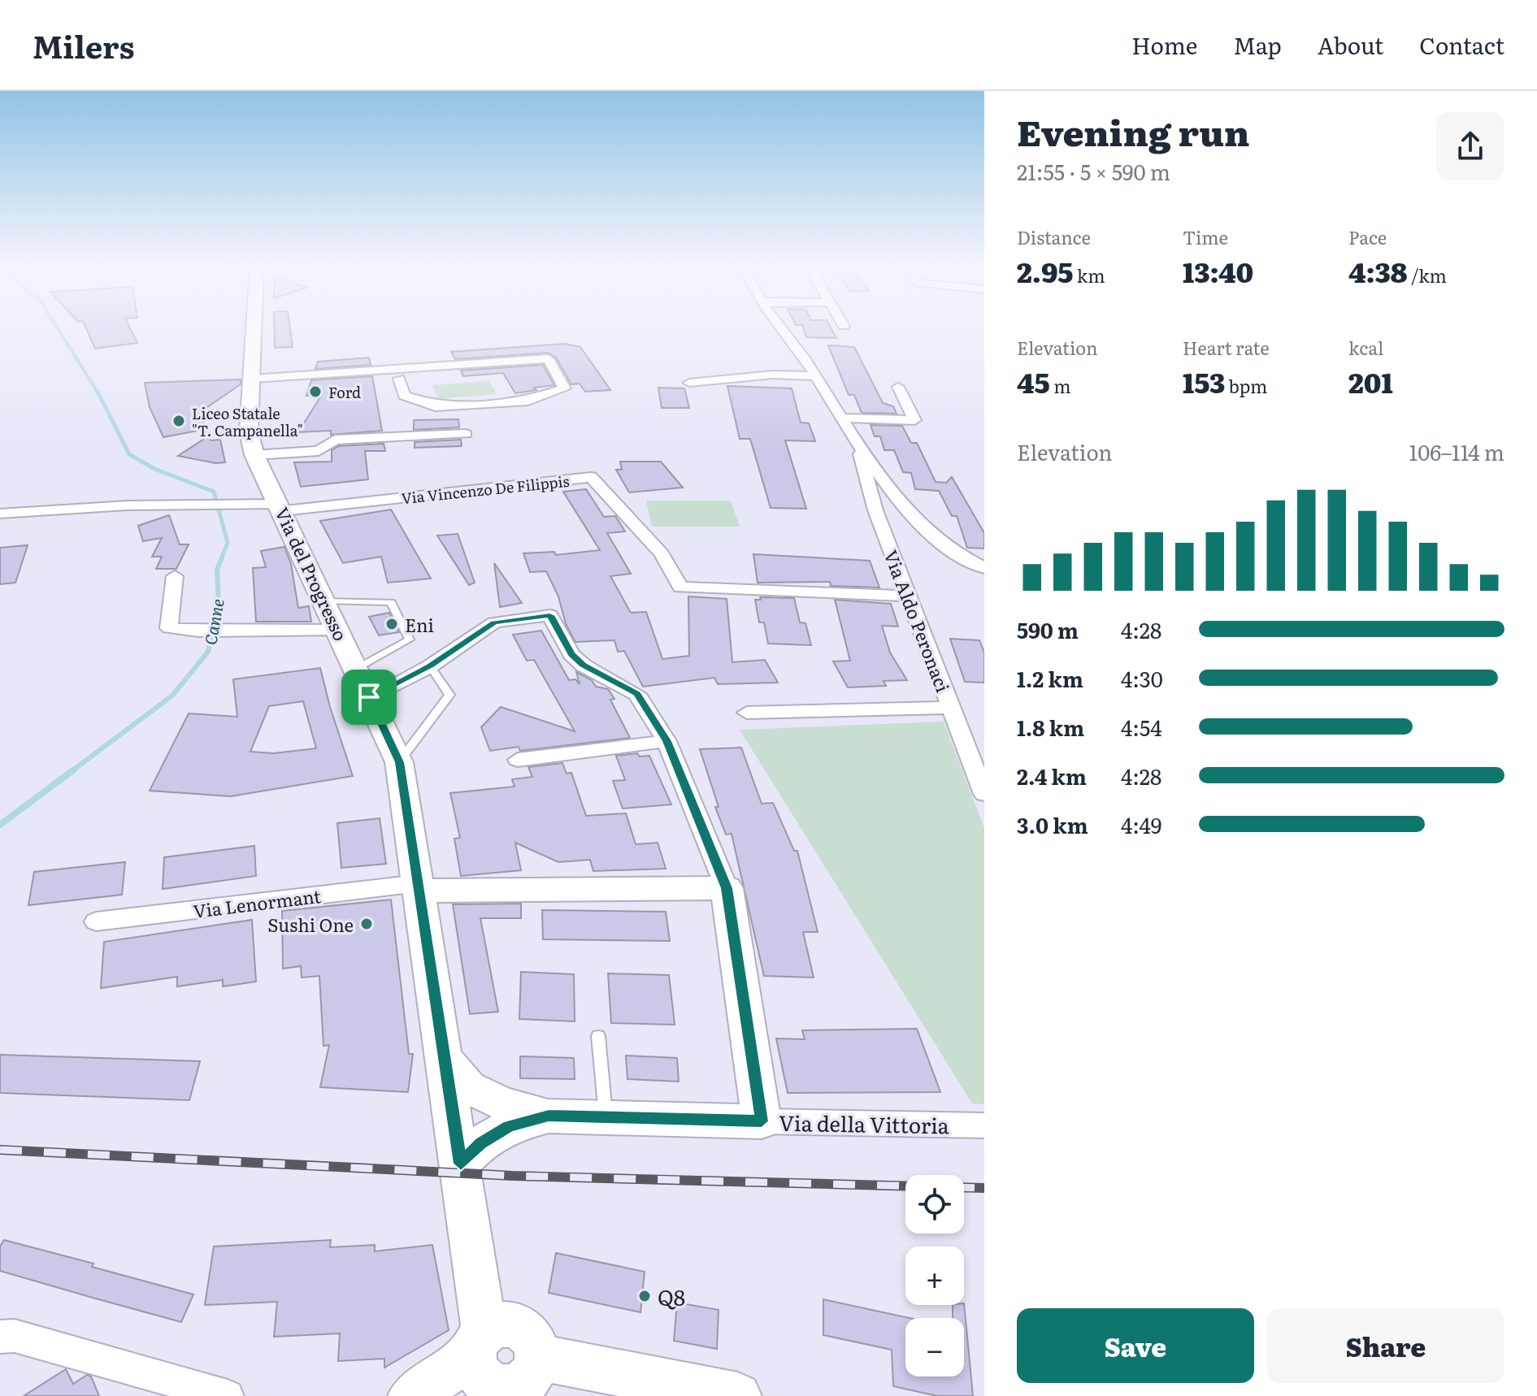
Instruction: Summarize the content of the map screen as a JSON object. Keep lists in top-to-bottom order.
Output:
{
  "streets": {
    "street": [
      "Via Vincenzo De Filippis",
      "Via del Progresso",
      "Via Aldo Peronaci",
      "Via Lenormant",
      "Via della Vittoria"
    ]
  },
  "crossings": [
    ["Via Vincenzo De Filippis", "Via del Progresso"],
    ["Via Vincenzo De Filippis", "Via Aldo Peronaci"],
    ["Via del Progresso", "Via Lenormant"],
    ["Via del Progresso", "Via della Vittoria"]
  ],
  "water": ["Canne"],
  "places": [
    "Ford",
    "Liceo Statale \"T. Campanella\"",
    "Eni",
    "Sushi One",
    "Q8"
  ],
  "page": {
    "header": "Milers",
    "nav": [
      "Home",
      "Map",
      "About",
      "Contact"
    ],
    "heading": ["Evening run", "21:55 · 5 × 590 m"],
    "stats": [
      ["Distance", "2.95 km"],
      ["Time", "13:40"],
      ["Pace", "4:38 /km"],
      ["Elevation", "45 m"],
      ["Heart rate", "153 bpm"],
      ["kcal", "201"]
    ],
    "chart": ["Elevation", "106–114 m"],
    "list": [
      {
        "name": "590 m",
        "note": "4:28"
      },
      {
        "name": "1.2 km",
        "note": "4:30"
      },
      {
        "name": "1.8 km",
        "note": "4:54"
      },
      {
        "name": "2.4 km",
        "note": "4:28"
      },
      {
        "name": "3.0 km",
        "note": "4:49"
      }
    ],
    "map_buttons": ["+", "−"],
    "buttons": ["Save", "Share"]
  }
}
